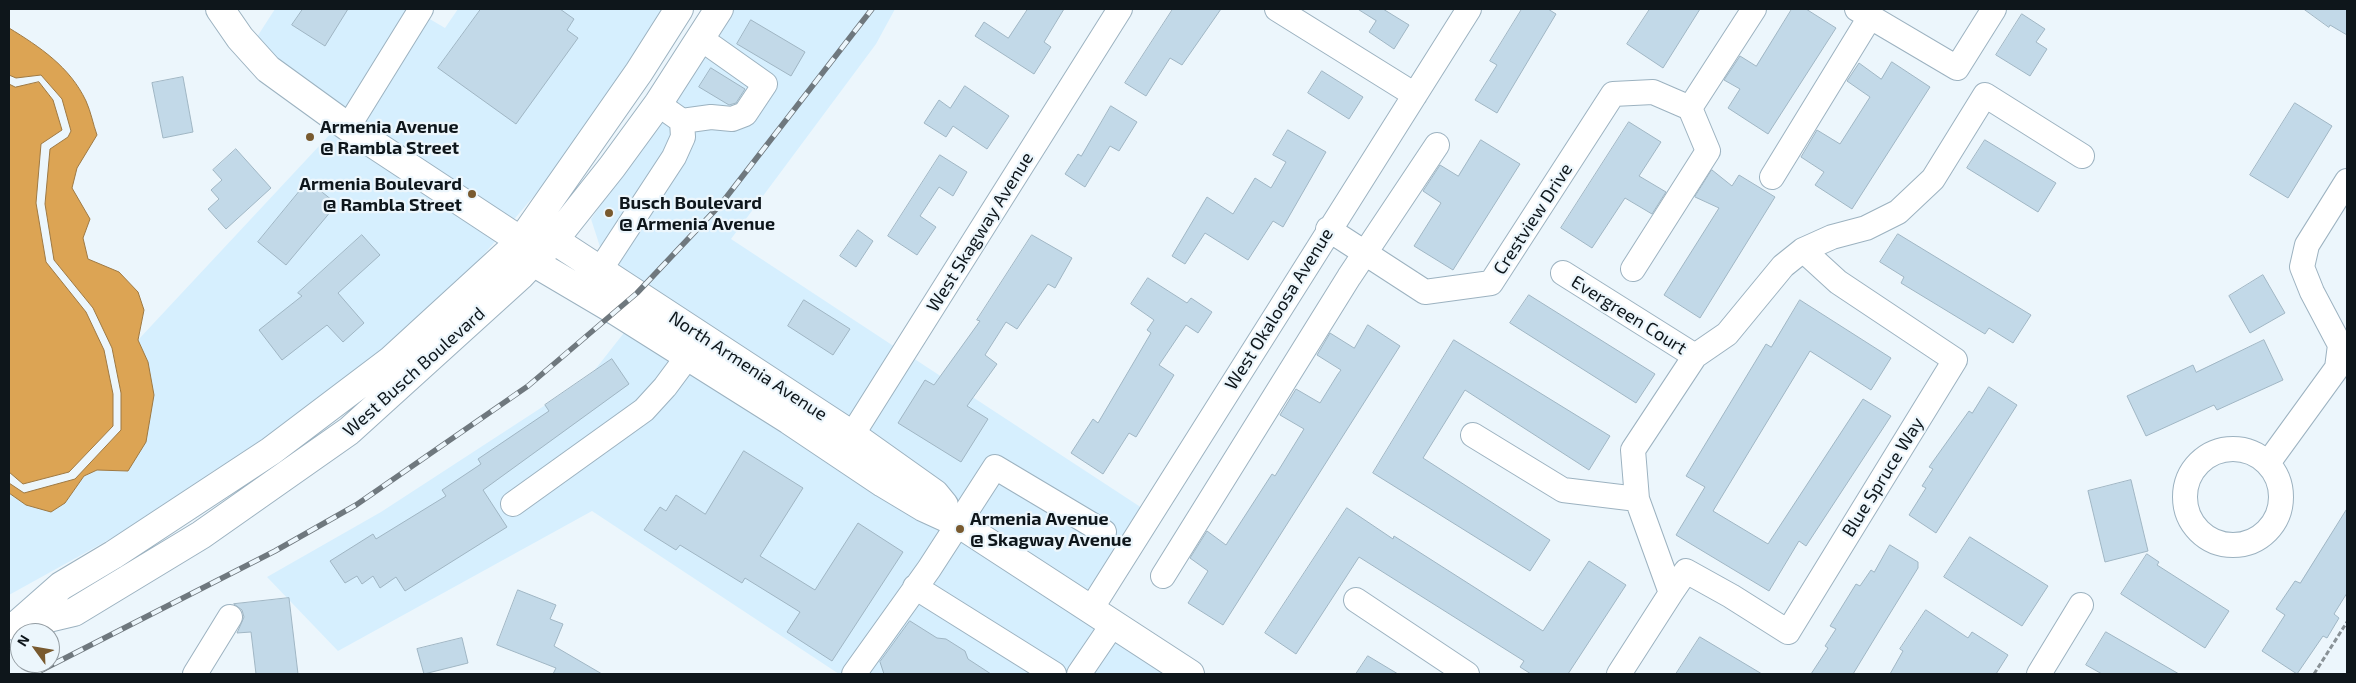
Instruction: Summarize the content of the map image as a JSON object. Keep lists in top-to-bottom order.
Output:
{
  "streets": {
    "main road": ["North Armenia Avenue", "West Busch Boulevard"],
    "street": [
      "Crestview Drive",
      "West Skagway Avenue",
      "West Okaloosa Avenue",
      "Evergreen Court",
      "Blue Spruce Way"
    ]
  },
  "crossings": [
    ["Crestview Drive", "West Okaloosa Avenue"],
    ["West Skagway Avenue", "North Armenia Avenue"],
    ["West Okaloosa Avenue", "North Armenia Avenue"],
    ["North Armenia Avenue", "West Busch Boulevard"]
  ],
  "places": [
    "Armenia Avenue @ Rambla Street",
    "Armenia Boulevard @ Rambla Street",
    "Busch Boulevard @ Armenia Avenue",
    "Armenia Avenue @ Skagway Avenue"
  ],
  "north": "top left"
}
